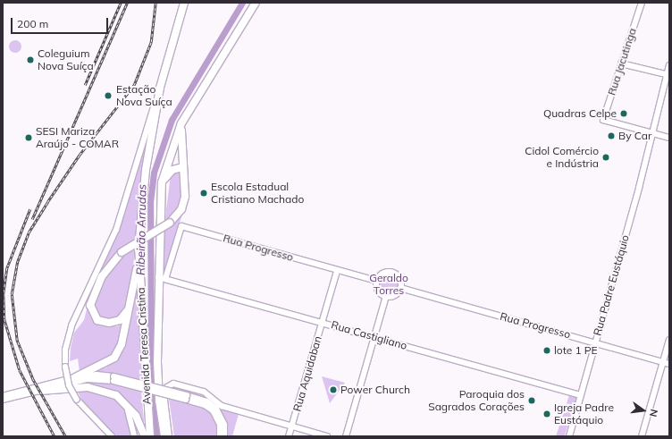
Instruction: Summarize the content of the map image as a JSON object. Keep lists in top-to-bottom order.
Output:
{
  "streets": {
    "highway": ["Avenida Teresa Cristina"],
    "street": [
      "Rua Jacutinga",
      "Rua Progresso",
      "Rua Padre Eustáquio",
      "Rua Castigliano",
      "Rua Aquidaban"
    ]
  },
  "crossings": [
    ["Rua Jacutinga", "Rua Padre Eustáquio"],
    ["Rua Progresso", "Rua Padre Eustáquio"],
    ["Rua Progresso", "Rua Castigliano"],
    ["Rua Progresso", "Avenida Teresa Cristina"],
    ["Rua Progresso", "Rua Aquidaban"],
    ["Rua Padre Eustáquio", "Rua Castigliano"],
    ["Rua Castigliano", "Avenida Teresa Cristina"],
    ["Rua Castigliano", "Rua Aquidaban"]
  ],
  "water": ["Ribeirão Arrudas"],
  "parks": ["Geraldo Torres"],
  "places": [
    "Coleguium Nova Suíça",
    "Estação Nova Suíça",
    "Quadras Celpe",
    "By Car",
    "SESI Mariza Araújo - COMAR",
    "Cidol Comércio e Indústria",
    "Escola Estadual Cristiano Machado",
    "lote 1 PE",
    "Power Church",
    "Paroquia dos Sagrados Corações",
    "Igreja Padre Eustáquio"
  ],
  "scale_bar": "200 m",
  "north": "right"
}
